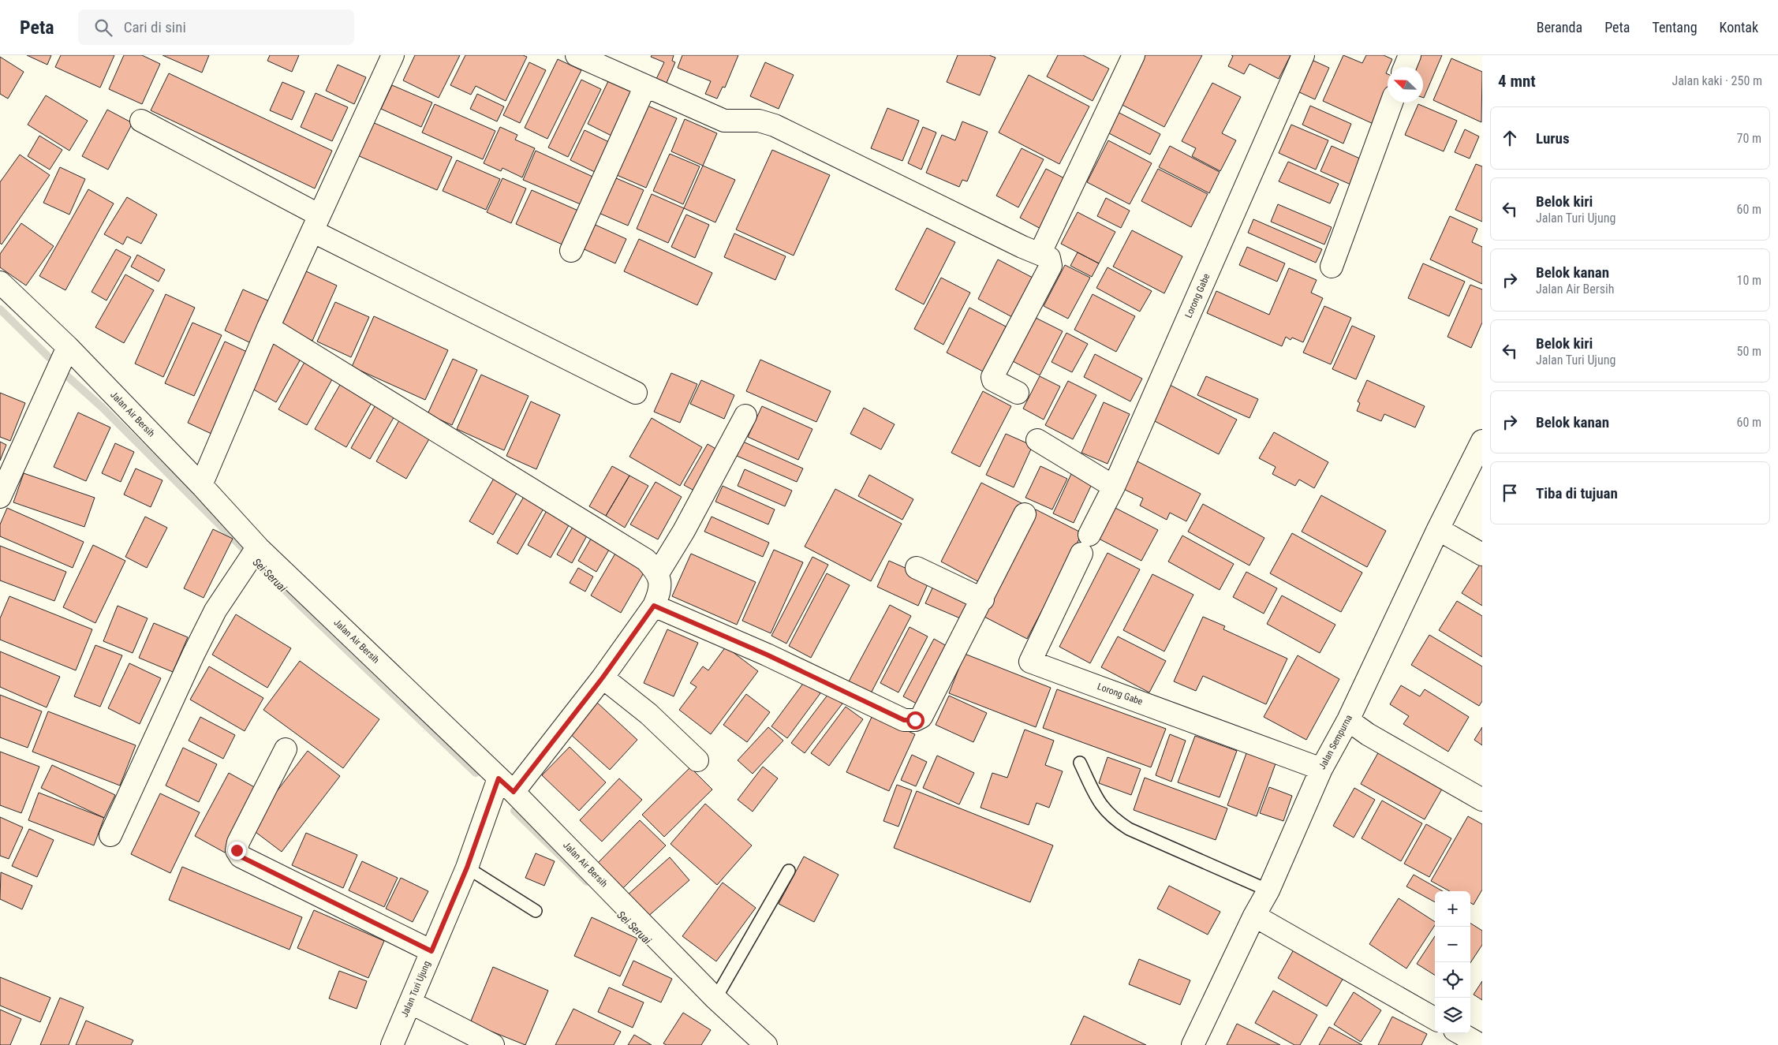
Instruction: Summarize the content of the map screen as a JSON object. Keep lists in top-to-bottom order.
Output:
{
  "streets": {
    "street": [
      "Lorong Gabe",
      "Jalan Air Bersih",
      "Jalan Sempurna",
      "Jalan Turi Ujung"
    ]
  },
  "crossings": [
    ["Lorong Gabe", "Jalan Sempurna"],
    ["Jalan Air Bersih", "Jalan Turi Ujung"]
  ],
  "water": ["Sei Seruai"],
  "north": "top left",
  "page": {
    "header": "Peta",
    "search": "Cari di sini",
    "nav": [
      "Beranda",
      "Peta",
      "Tentang",
      "Kontak"
    ],
    "heading": ["4 mnt", "Jalan kaki · 250 m"],
    "list": [
      ["Lurus", "70 m"],
      ["Belok kiri", "Jalan Turi Ujung", "60 m"],
      ["Belok kanan", "Jalan Air Bersih", "10 m"],
      ["Belok kiri", "Jalan Turi Ujung", "50 m"],
      ["Belok kanan", "60 m"],
      "Tiba di tujuan"
    ],
    "map_buttons": ["+", "−"]
  }
}
